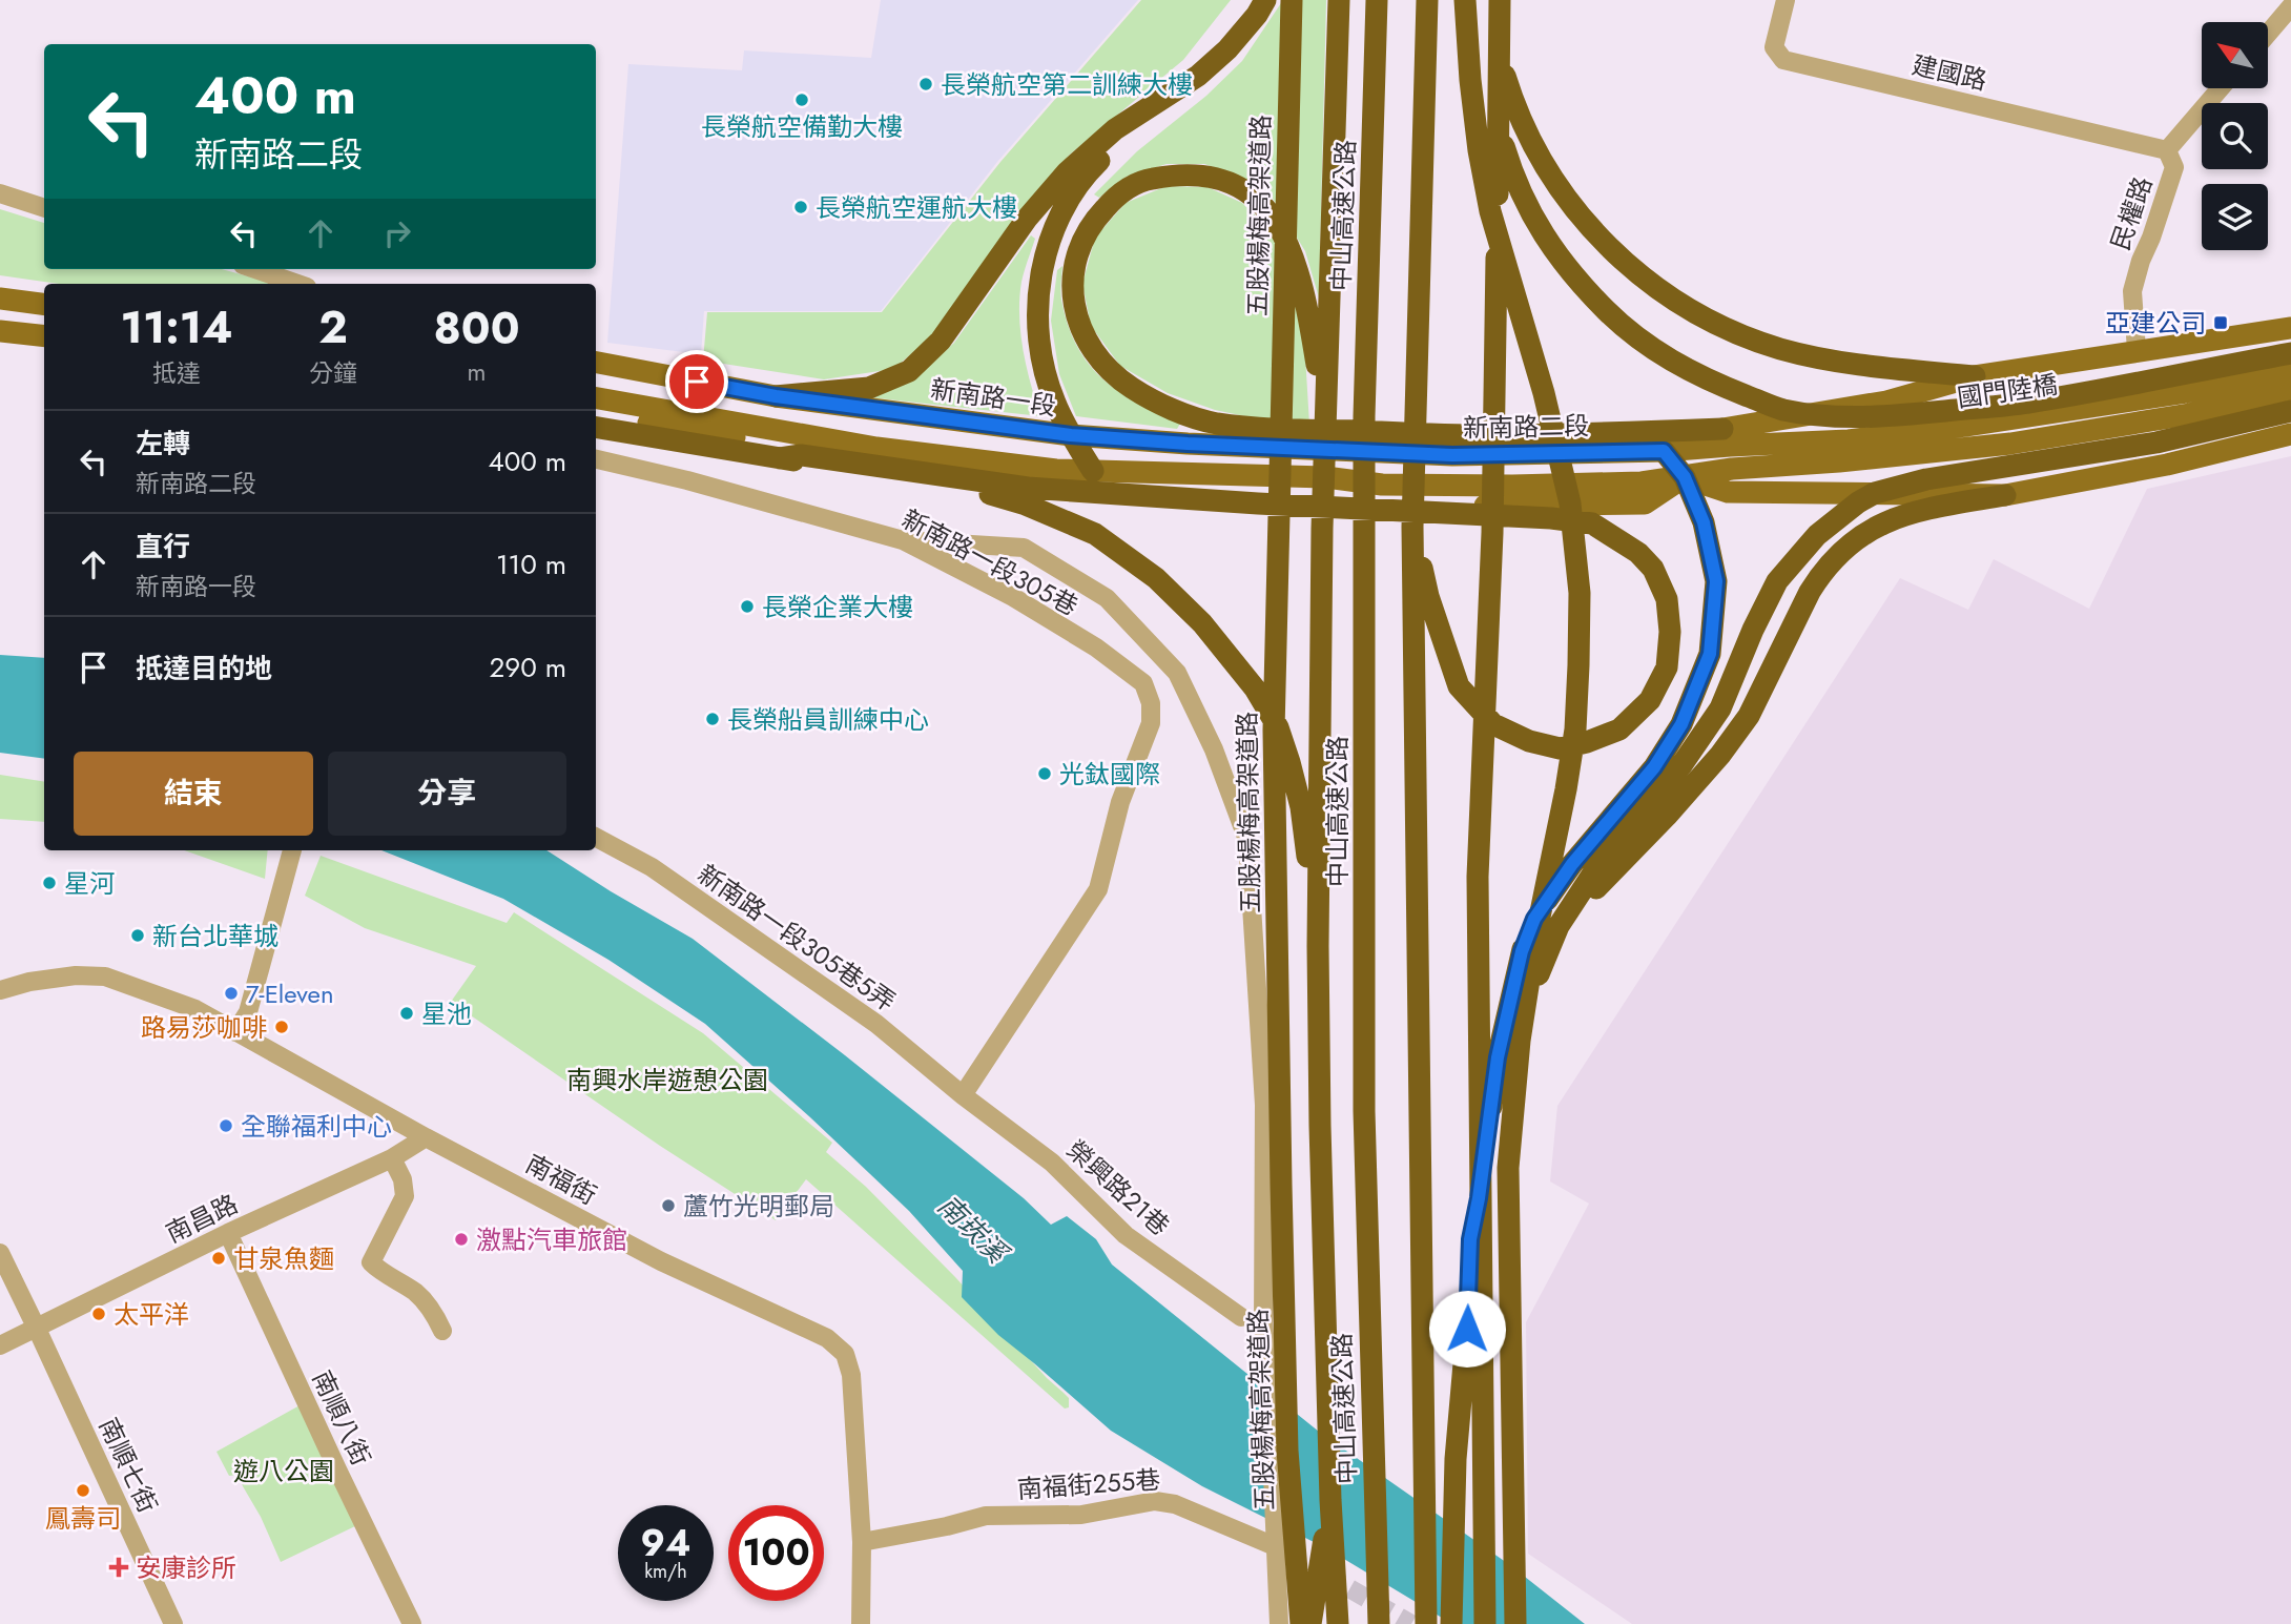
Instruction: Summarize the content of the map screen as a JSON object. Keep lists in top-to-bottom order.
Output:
{
  "streets": {
    "highway": ["五股楊梅高架道路", "中山高速公路"],
    "main road": ["國門陸橋", "新南路一段", "新南路二段"],
    "street": [
      "建國路",
      "民權路",
      "新南路一段305巷",
      "新南路一段305巷5弄",
      "南福街",
      "榮興路21巷",
      "南昌路",
      "南順八街",
      "南順七街",
      "南福街255巷"
    ]
  },
  "crossings": [
    ["建國路", "民權路"],
    ["國門陸橋", "新南路二段"],
    ["新南路一段", "新南路二段"],
    ["新南路一段305巷", "新南路一段305巷5弄"],
    ["新南路一段305巷", "榮興路21巷"],
    ["新南路一段305巷5弄", "榮興路21巷"],
    ["南福街", "南昌路"],
    ["南福街", "南福街255巷"],
    ["南昌路", "南順八街"],
    ["南昌路", "南順七街"]
  ],
  "water": ["南崁溪"],
  "parks": ["南興水岸遊憩公園", "遊八公園"],
  "places": {
    "other": [
      "長榮航空第二訓練大樓",
      "長榮航空備勤大樓",
      "長榮航空運航大樓",
      "長榮企業大樓",
      "長榮船員訓練中心",
      "光鈦國際",
      "星河",
      "新台北華城",
      "7-Eleven",
      "星池",
      "路易莎咖啡",
      "全聯福利中心",
      "蘆竹光明郵局",
      "激點汽車旅館",
      "甘泉魚麵",
      "太平洋",
      "鳳壽司"
    ],
    "transit": ["亞建公司"],
    "health": ["安康診所"]
  },
  "north": "top left",
  "page": {
    "turn": ["400 m", "新南路二段"],
    "eta": [
      "11:14",
      "抵達",
      "2",
      "分鐘",
      "800",
      "m"
    ],
    "list": [
      {
        "name": "左轉",
        "note": "新南路二段",
        "value": "400 m"
      },
      {
        "name": "直行",
        "note": "新南路一段",
        "value": "110 m"
      },
      {
        "name": "抵達目的地",
        "value": "290 m"
      }
    ],
    "buttons": ["結束", "分享"],
    "speed": "94 km/h",
    "limit": "100"
  }
}
